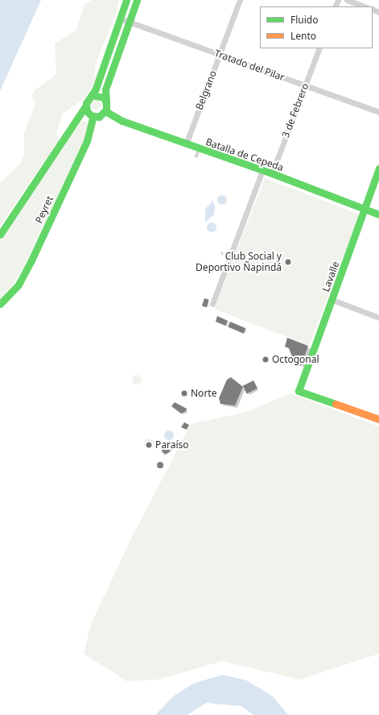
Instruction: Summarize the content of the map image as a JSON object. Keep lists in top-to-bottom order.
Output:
{
  "streets": {
    "street": [
      "Tratado del Pilar",
      "Belgrano",
      "3 de Febrero",
      "Batalla de Cepeda",
      "Peyret",
      "Lavalle"
    ]
  },
  "crossings": [
    ["Tratado del Pilar", "Belgrano"],
    ["Tratado del Pilar", "3 de Febrero"],
    ["Belgrano", "Batalla de Cepeda"],
    ["3 de Febrero", "Batalla de Cepeda"],
    ["Batalla de Cepeda", "Peyret"],
    ["Batalla de Cepeda", "Lavalle"]
  ],
  "places": [
    "Club Social y Deportivo Ñapindá",
    "Octogonal",
    "Norte",
    "Paraíso"
  ],
  "legend": ["Fluido", "Lento"]
}
